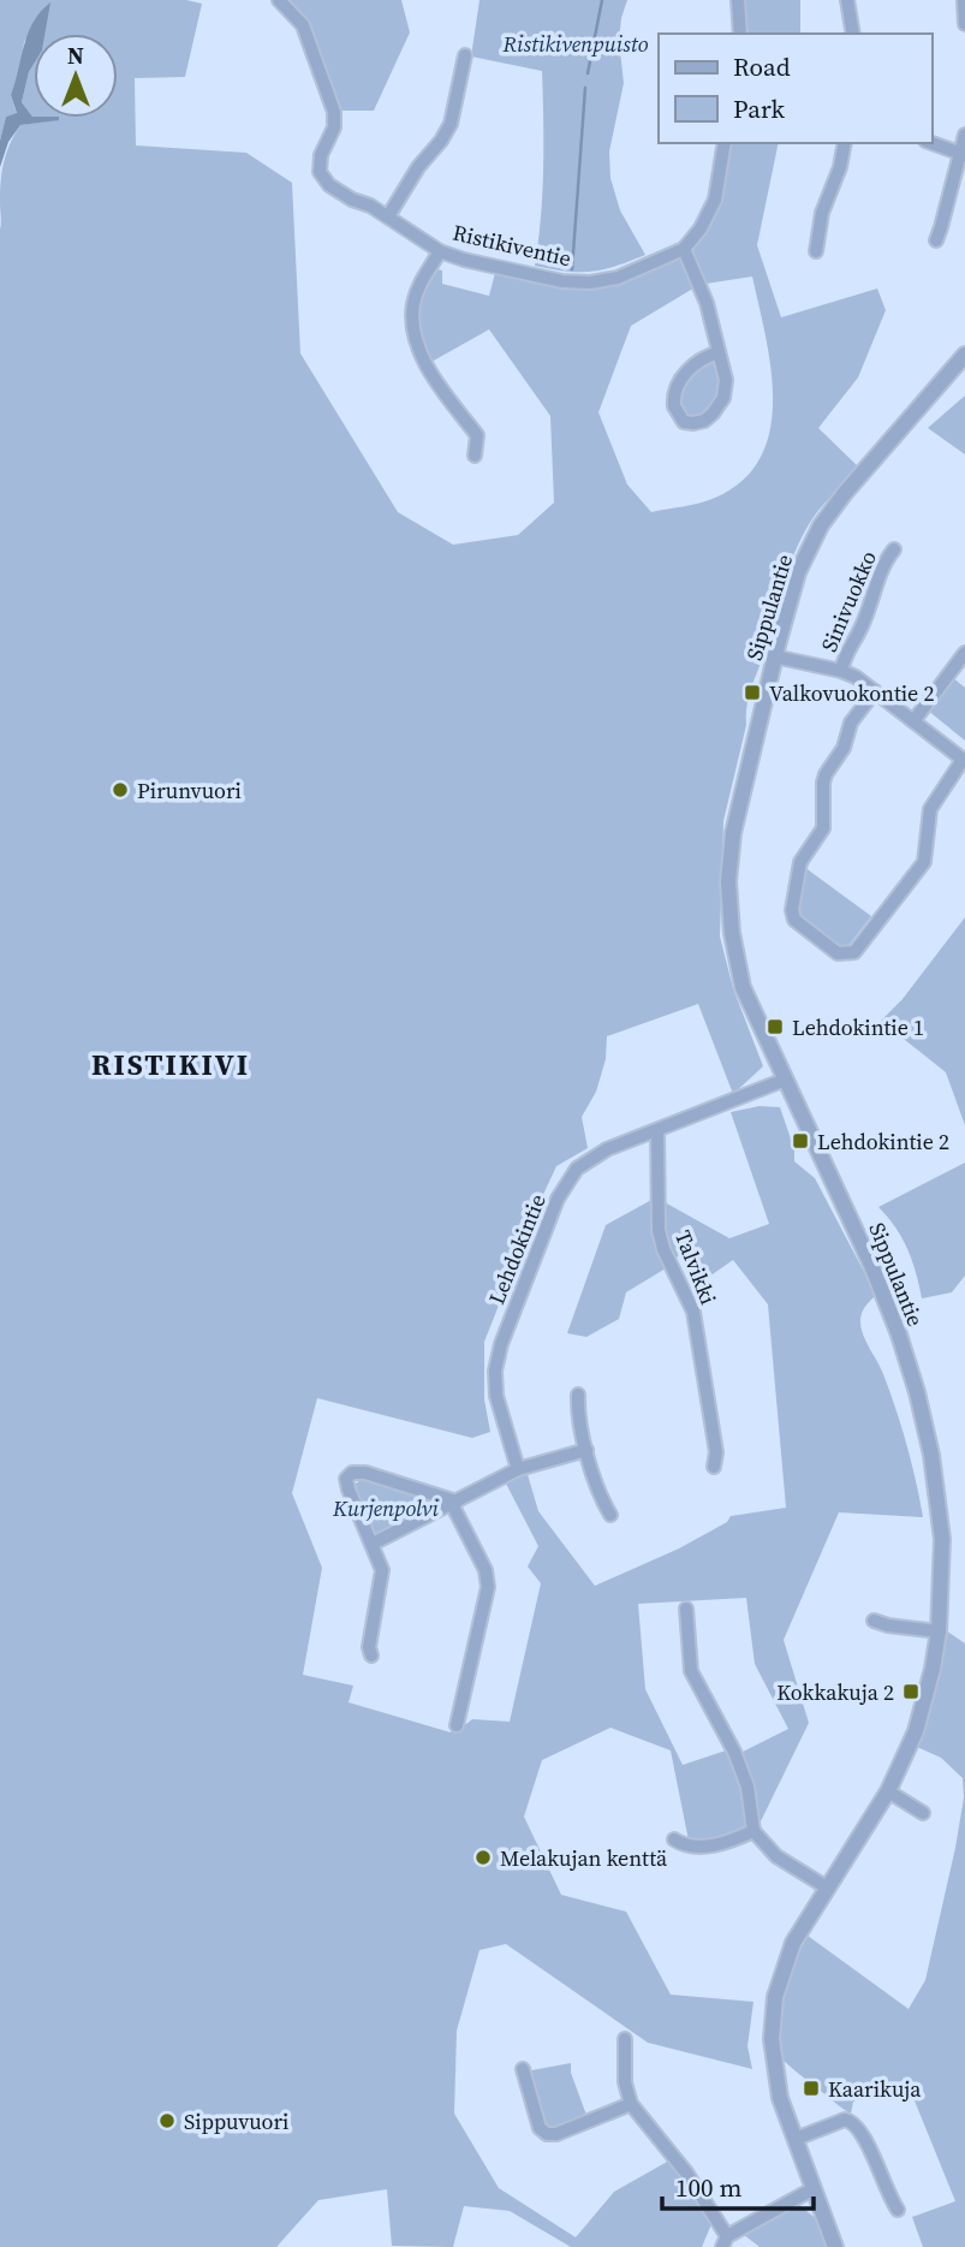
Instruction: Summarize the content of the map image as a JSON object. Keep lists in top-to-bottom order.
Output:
{
  "streets": {
    "street": [
      "Ristikiventie",
      "Sinivuokko",
      "Sippulantie",
      "Lehdokintie",
      "Talvikki"
    ]
  },
  "crossings": [
    ["Sippulantie", "Lehdokintie"],
    ["Lehdokintie", "Talvikki"]
  ],
  "districts": ["RISTIKIVI"],
  "parks": ["Ristikivenpuisto", "Kurjenpolvi"],
  "places": {
    "transit": [
      "Valkovuokontie 2",
      "Lehdokintie 1",
      "Lehdokintie 2",
      "Kokkakuja 2",
      "Kaarikuja"
    ],
    "other": ["Pirunvuori", "Melakujan kenttä", "Sippuvuori"]
  },
  "legend": ["Road", "Park"],
  "scale_bar": "100 m",
  "north": "top"
}
